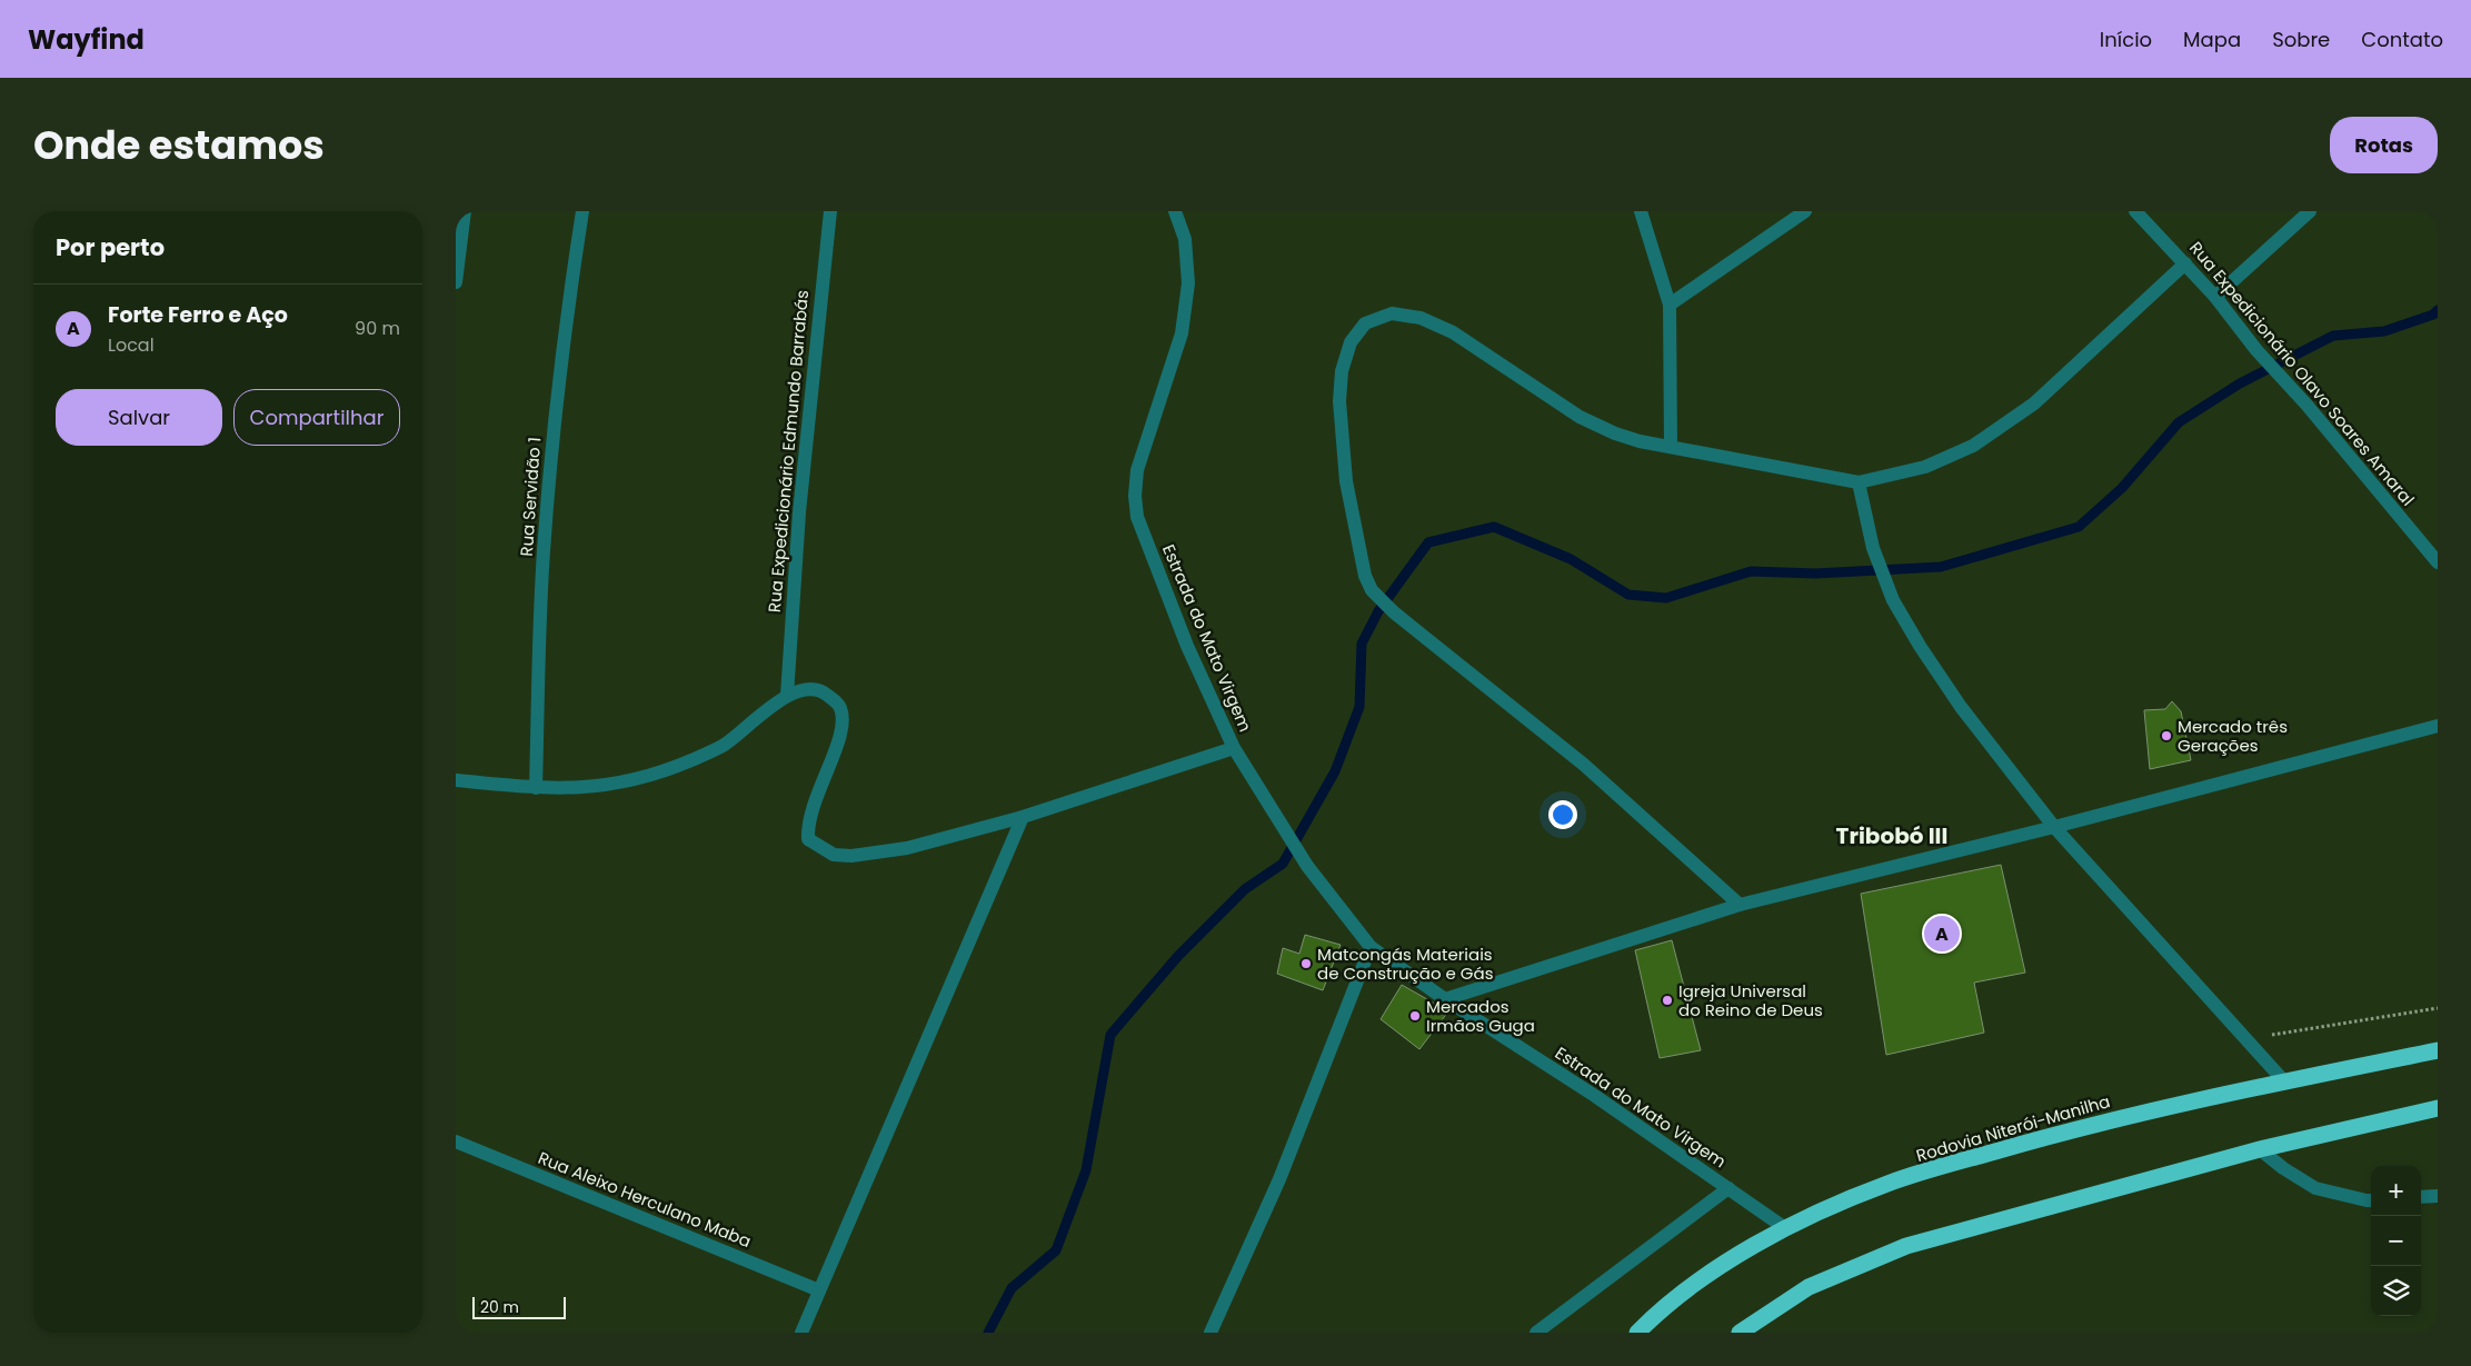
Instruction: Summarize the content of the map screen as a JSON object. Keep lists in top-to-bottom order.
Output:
{
  "streets": {
    "highway": ["Rodovia Niterói-Manilha"],
    "street": [
      "Rua Expedicionário Olavo Soares Amaral",
      "Rua Expedicionário Edmundo Barrabás",
      "Rua Servidão 1",
      "Estrada do Mato Virgem",
      "Rua Aleixo Herculano Maba"
    ]
  },
  "crossings": [
    ["Estrada do Mato Virgem", "Rodovia Niterói-Manilha"]
  ],
  "districts": ["Tribobó III"],
  "places": [
    "Mercado três Gerações",
    "Matcongás Materiais de Construção e Gás",
    "Igreja Universal do Reino de Deus",
    "Mercados Irmãos Guga"
  ],
  "scale_bar": "20 m",
  "page": {
    "header": "Wayfind",
    "nav": [
      "Início",
      "Mapa",
      "Sobre",
      "Contato"
    ],
    "title": "Onde estamos",
    "buttons": [
      "Rotas",
      ["Salvar", "Compartilhar"]
    ],
    "heading": "Por perto",
    "list": [
      {
        "mark": "A",
        "name": "Forte Ferro e Aço",
        "note": "Local",
        "value": "90 m"
      }
    ],
    "pins": "A",
    "map_buttons": ["+", "−"],
    "scale": "20 m"
  }
}
